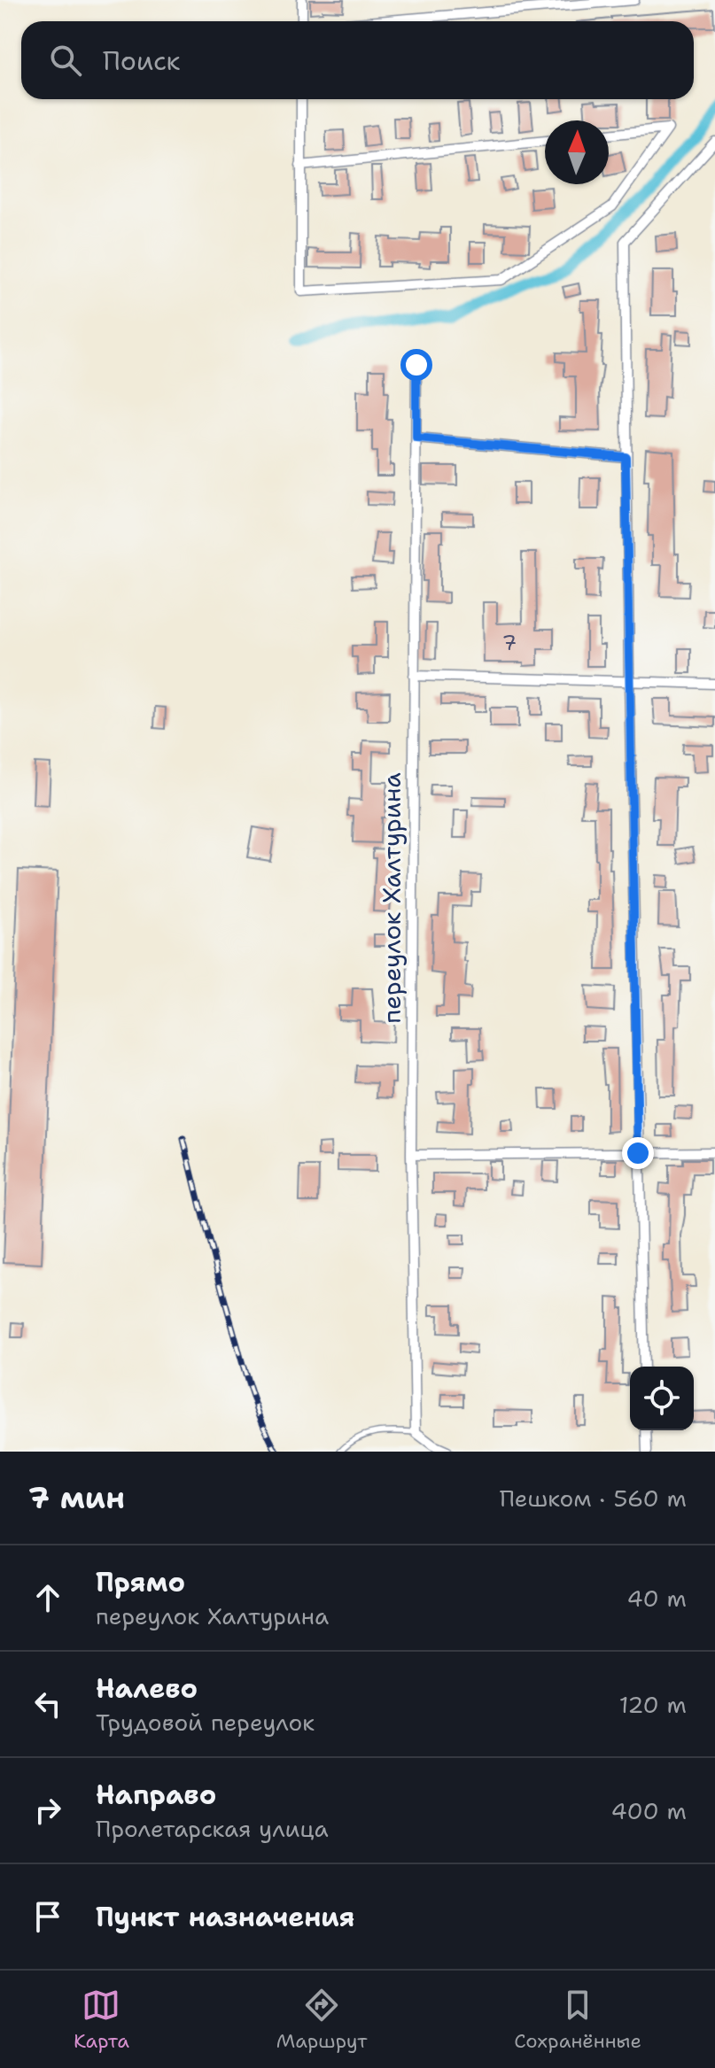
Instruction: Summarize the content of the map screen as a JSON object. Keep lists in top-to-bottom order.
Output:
{
  "streets": {
    "street": ["переулок Халтурина"]
  },
  "house_numbers": ["7"],
  "north": "top",
  "page": {
    "search": "Поиск",
    "heading": ["7 мин", "Пешком · 560 m"],
    "list": [
      ["Прямо", "переулок Халтурина", "40 m"],
      ["Налево", "Трудовой переулок", "120 m"],
      ["Направо", "Пролетарская улица", "400 m"],
      "Пункт назначения"
    ],
    "nav": ["Карта", "Маршрут", "Сохранённые"]
  }
}
